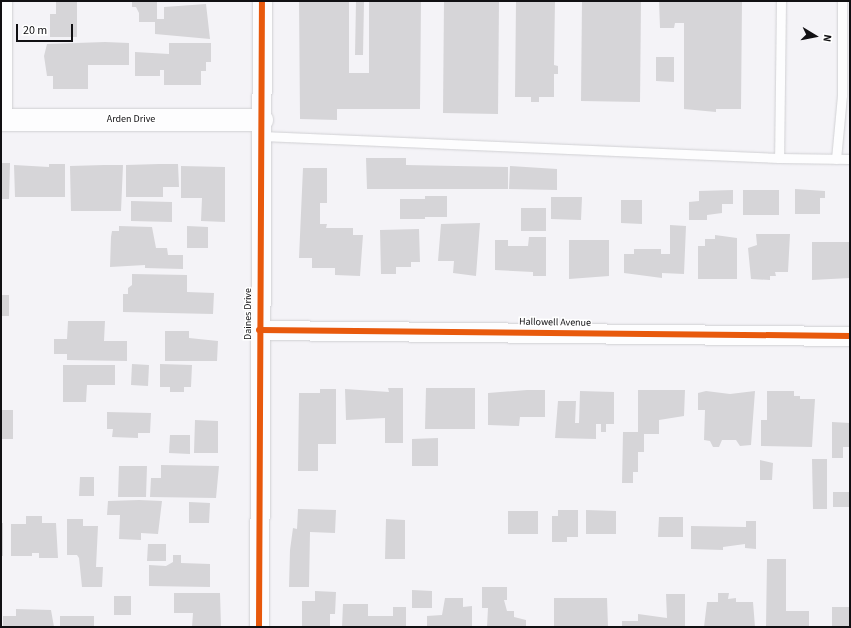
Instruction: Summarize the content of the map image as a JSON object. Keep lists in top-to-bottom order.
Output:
{
  "streets": {
    "street": ["Arden Drive", "Daines Drive", "Hallowell Avenue"]
  },
  "crossings": [
    ["Arden Drive", "Daines Drive"],
    ["Daines Drive", "Hallowell Avenue"]
  ],
  "scale_bar": "20 m",
  "north": "right"
}
